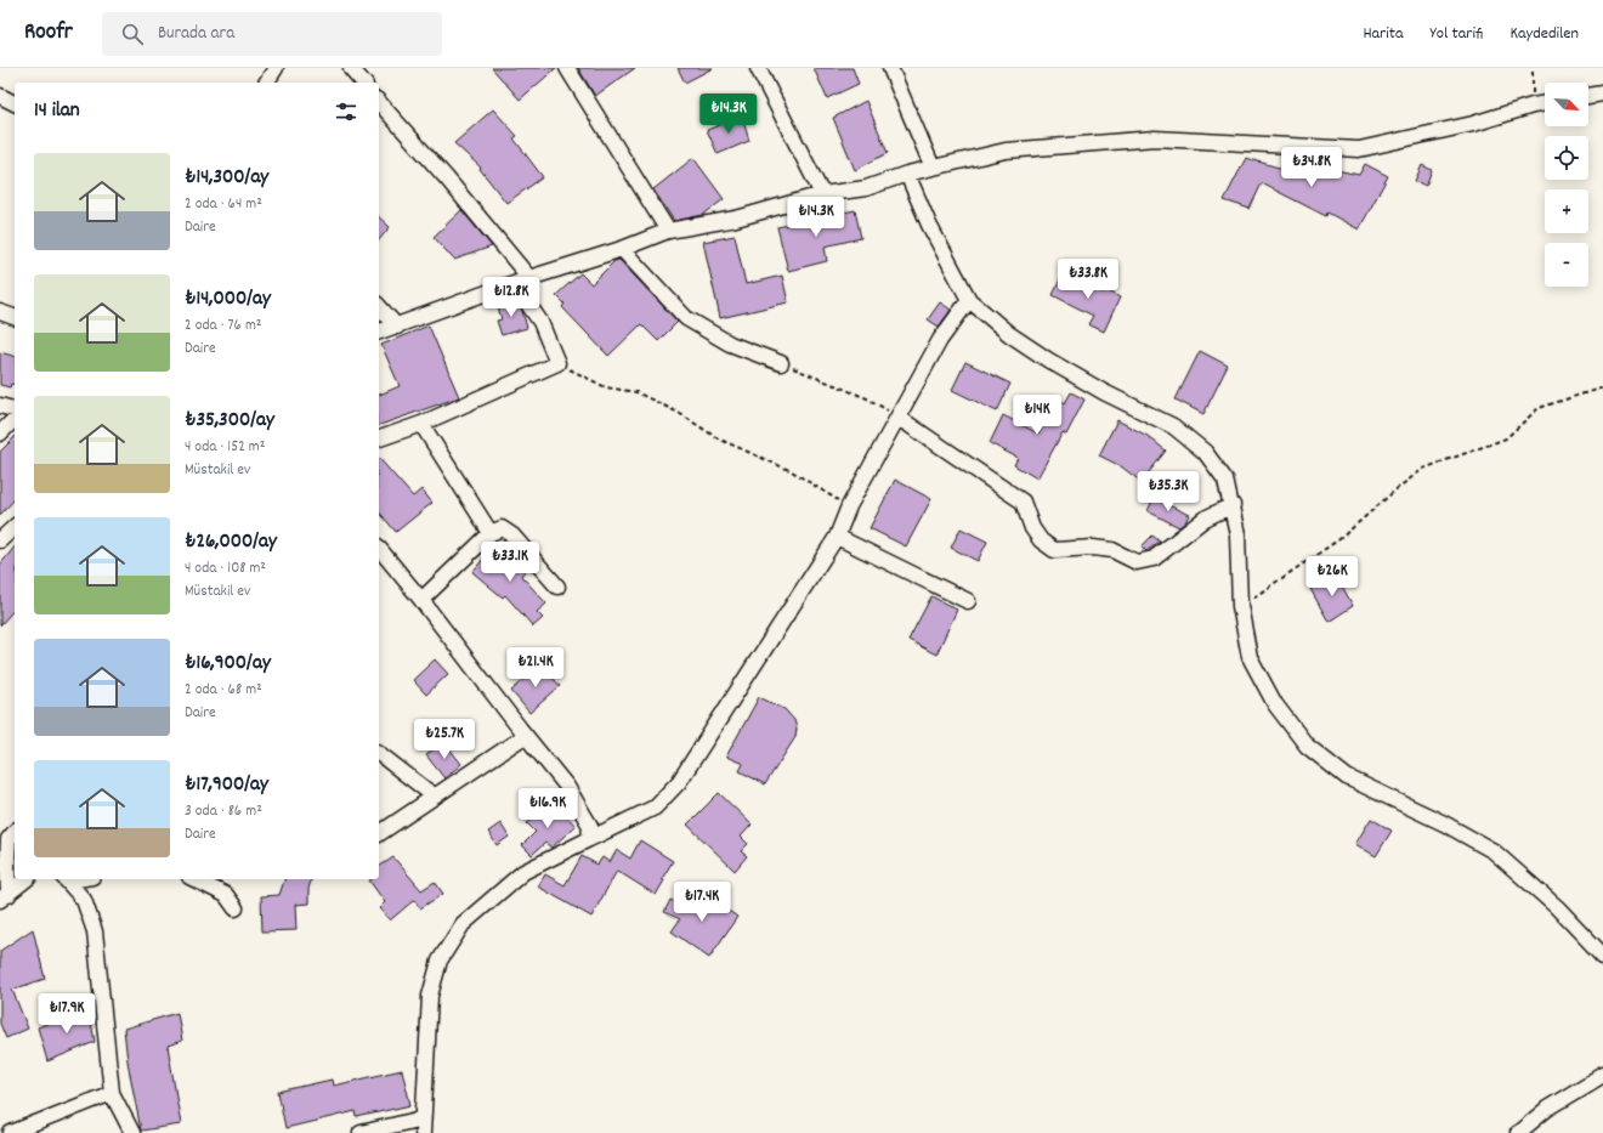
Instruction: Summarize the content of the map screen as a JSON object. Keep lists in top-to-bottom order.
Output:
{
  "north": "bottom right",
  "page": {
    "header": "Roofr",
    "search": "Burada ara",
    "nav": ["Harita", "Yol tarifi", "Kaydedilen"],
    "map_buttons": ["+", "−"],
    "heading": "14 ilan",
    "price": [
      "₺14.3K",
      "₺34.8K",
      "₺14.3K",
      "₺33.8K",
      "₺12.8K",
      "₺14K",
      "₺35.3K",
      "₺33.1K",
      "₺26K",
      "₺21.4K",
      "₺25.7K",
      "₺16.9K",
      "₺17.4K",
      "₺17.9K"
    ],
    "list": [
      {
        "name": "₺14,300/ay",
        "note": "2 oda · 64 m² · Daire"
      },
      {
        "name": "₺14,000/ay",
        "note": "2 oda · 76 m² · Daire"
      },
      {
        "name": "₺35,300/ay",
        "note": "4 oda · 152 m² · Müstakil ev"
      },
      {
        "name": "₺26,000/ay",
        "note": "4 oda · 108 m² · Müstakil ev"
      },
      {
        "name": "₺16,900/ay",
        "note": "2 oda · 68 m² · Daire"
      },
      {
        "name": "₺17,900/ay",
        "note": "3 oda · 86 m² · Daire"
      }
    ]
  }
}
